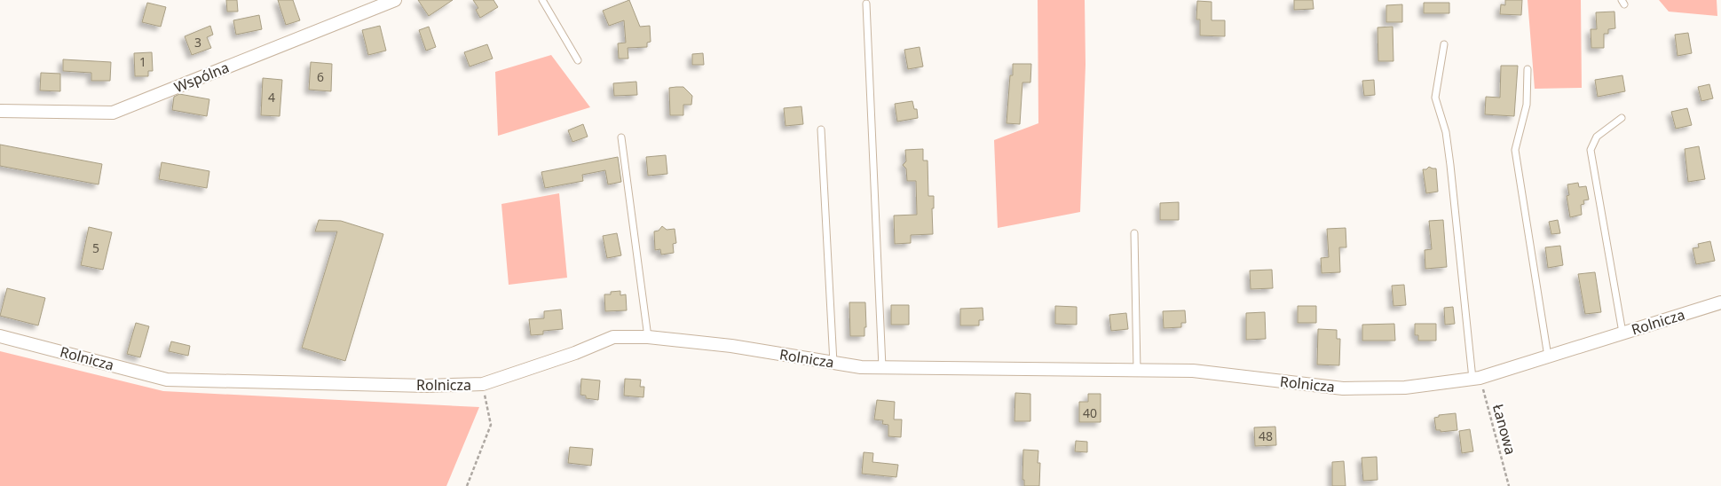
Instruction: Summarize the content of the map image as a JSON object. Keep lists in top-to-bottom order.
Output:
{
  "streets": {
    "street": ["Wspólna", "Rolnicza"],
    "path": ["Łanowa"]
  },
  "crossings": [
    ["Rolnicza", "Łanowa"]
  ],
  "house_numbers": [
    "3",
    "1",
    "6",
    "4",
    "5",
    "40",
    "48"
  ]
}
